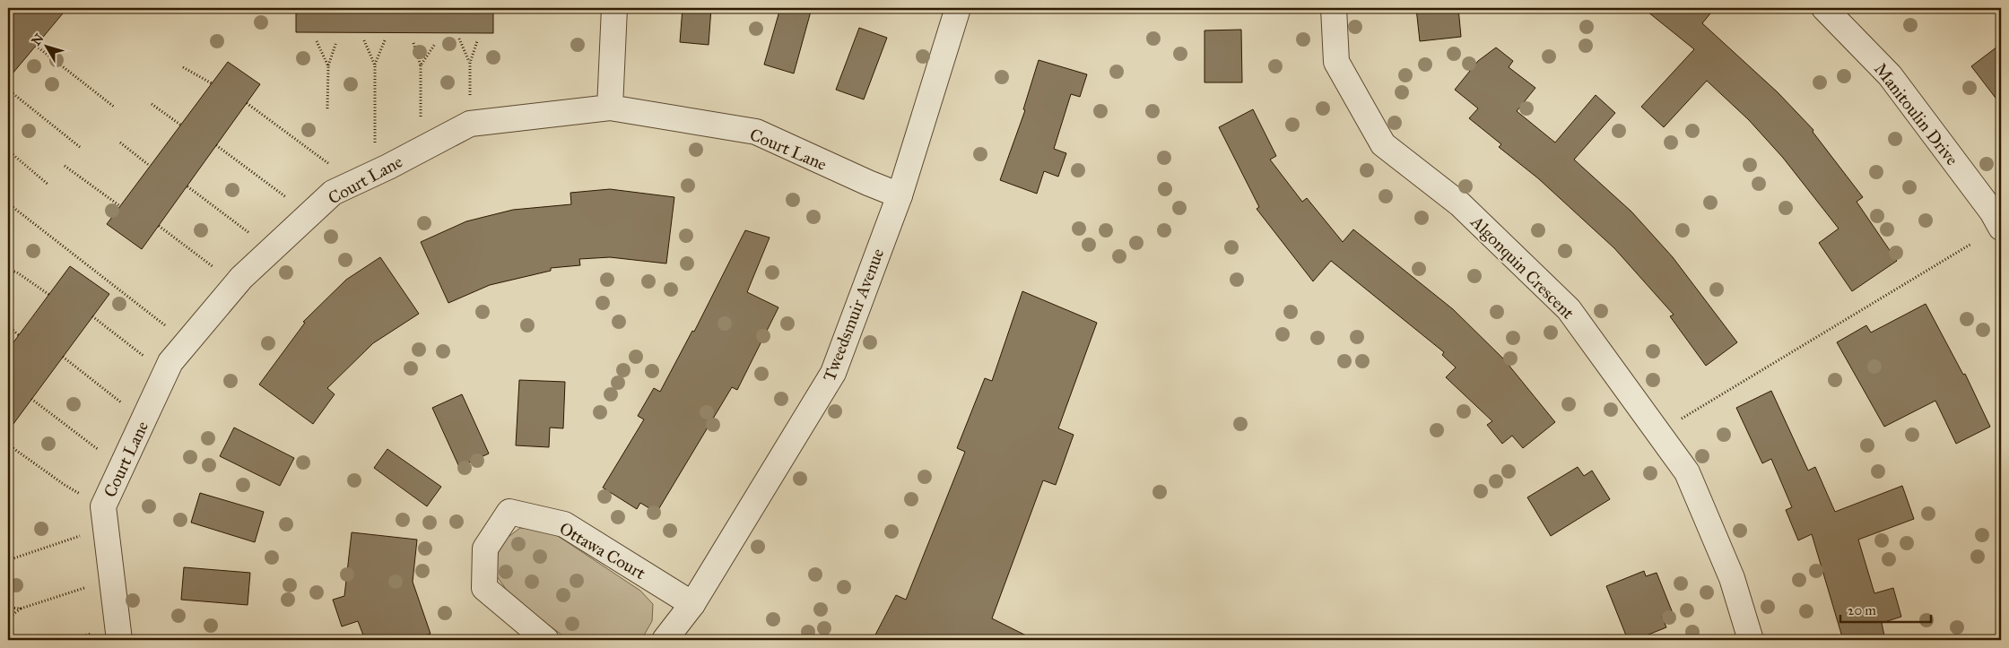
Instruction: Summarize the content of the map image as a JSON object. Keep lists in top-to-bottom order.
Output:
{
  "streets": {
    "street": [
      "Manitoulin Drive",
      "Court Lane",
      "Algonquin Crescent",
      "Tweedsmuir Avenue",
      "Ottawa Court"
    ]
  },
  "crossings": [
    ["Court Lane", "Tweedsmuir Avenue"],
    ["Tweedsmuir Avenue", "Ottawa Court"]
  ],
  "scale_bar": "20 m",
  "north": "top left"
}
